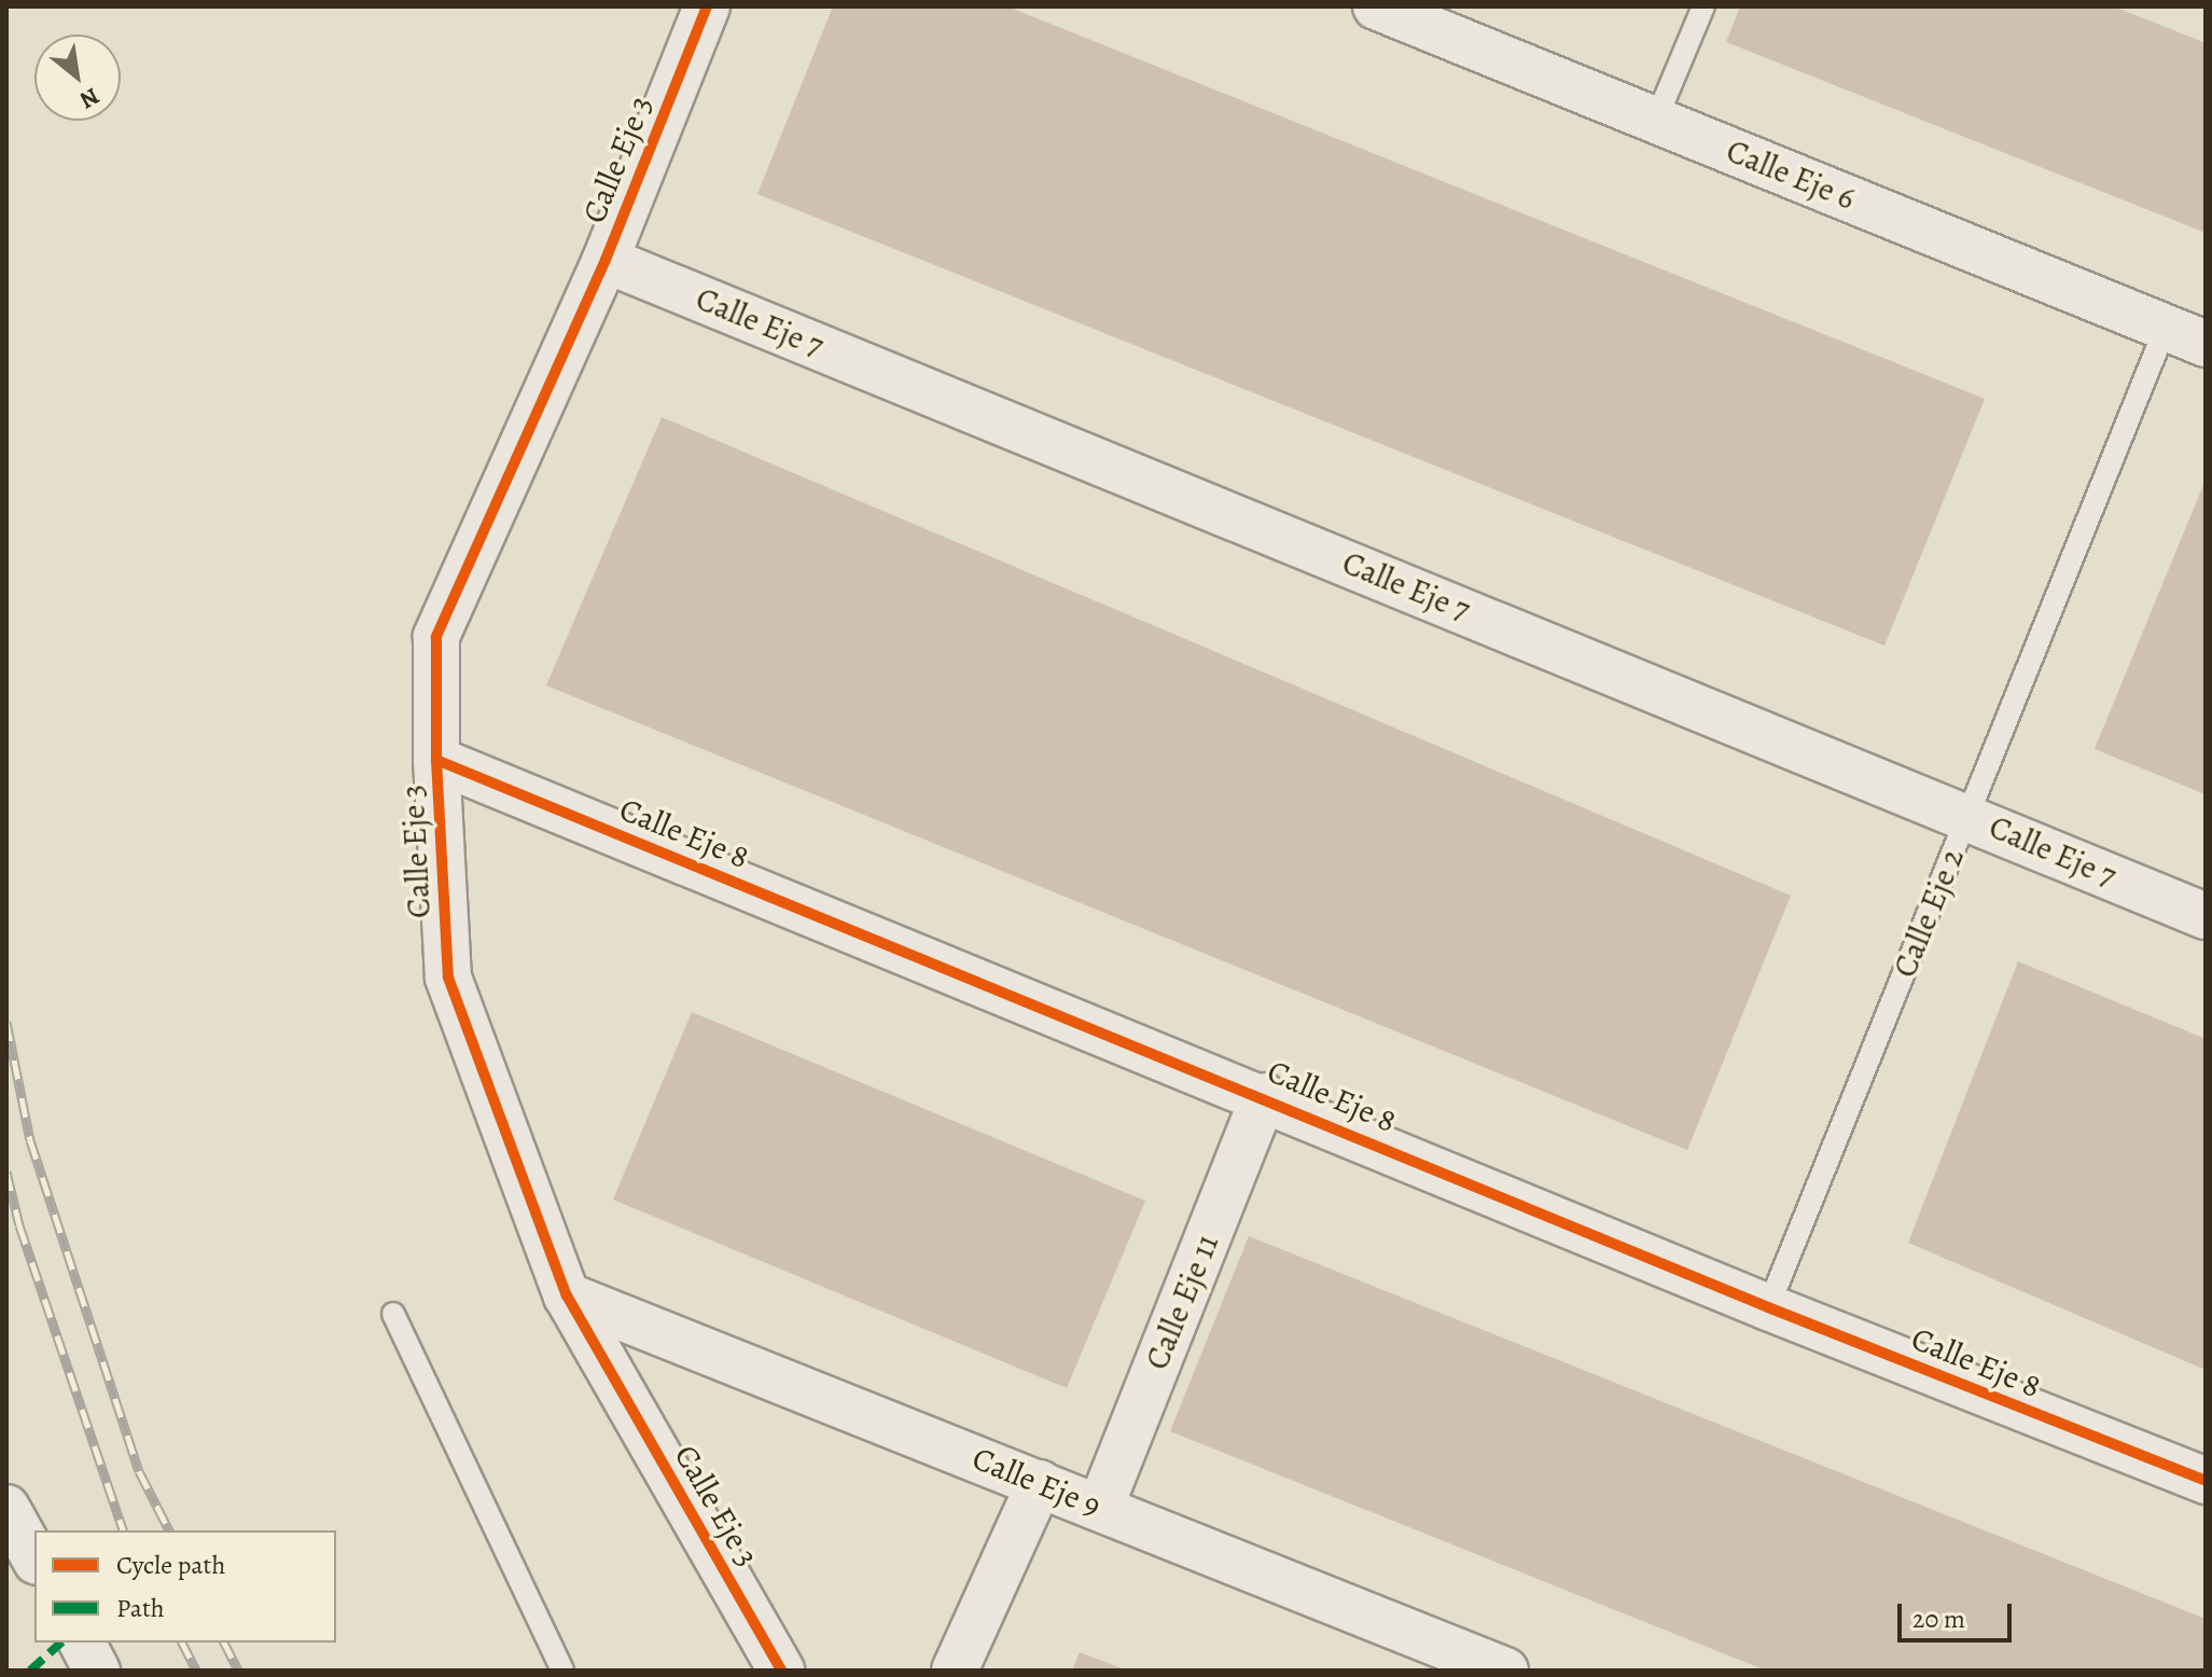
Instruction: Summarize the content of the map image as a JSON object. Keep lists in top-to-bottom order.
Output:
{
  "streets": {
    "street": [
      "Calle Eje 3",
      "Calle Eje 6",
      "Calle Eje 7",
      "Calle Eje 8",
      "Calle Eje 11",
      "Calle Eje 9"
    ],
    "lane": ["Calle Eje 2"]
  },
  "crossings": [
    ["Calle Eje 3", "Calle Eje 7"],
    ["Calle Eje 3", "Calle Eje 8"],
    ["Calle Eje 3", "Calle Eje 9"],
    ["Calle Eje 6", "Calle Eje 2"],
    ["Calle Eje 7", "Calle Eje 2"],
    ["Calle Eje 8", "Calle Eje 2"],
    ["Calle Eje 8", "Calle Eje 11"],
    ["Calle Eje 11", "Calle Eje 9"]
  ],
  "legend": ["Cycle path", "Path"],
  "scale_bar": "20 m",
  "north": "bottom right"
}
